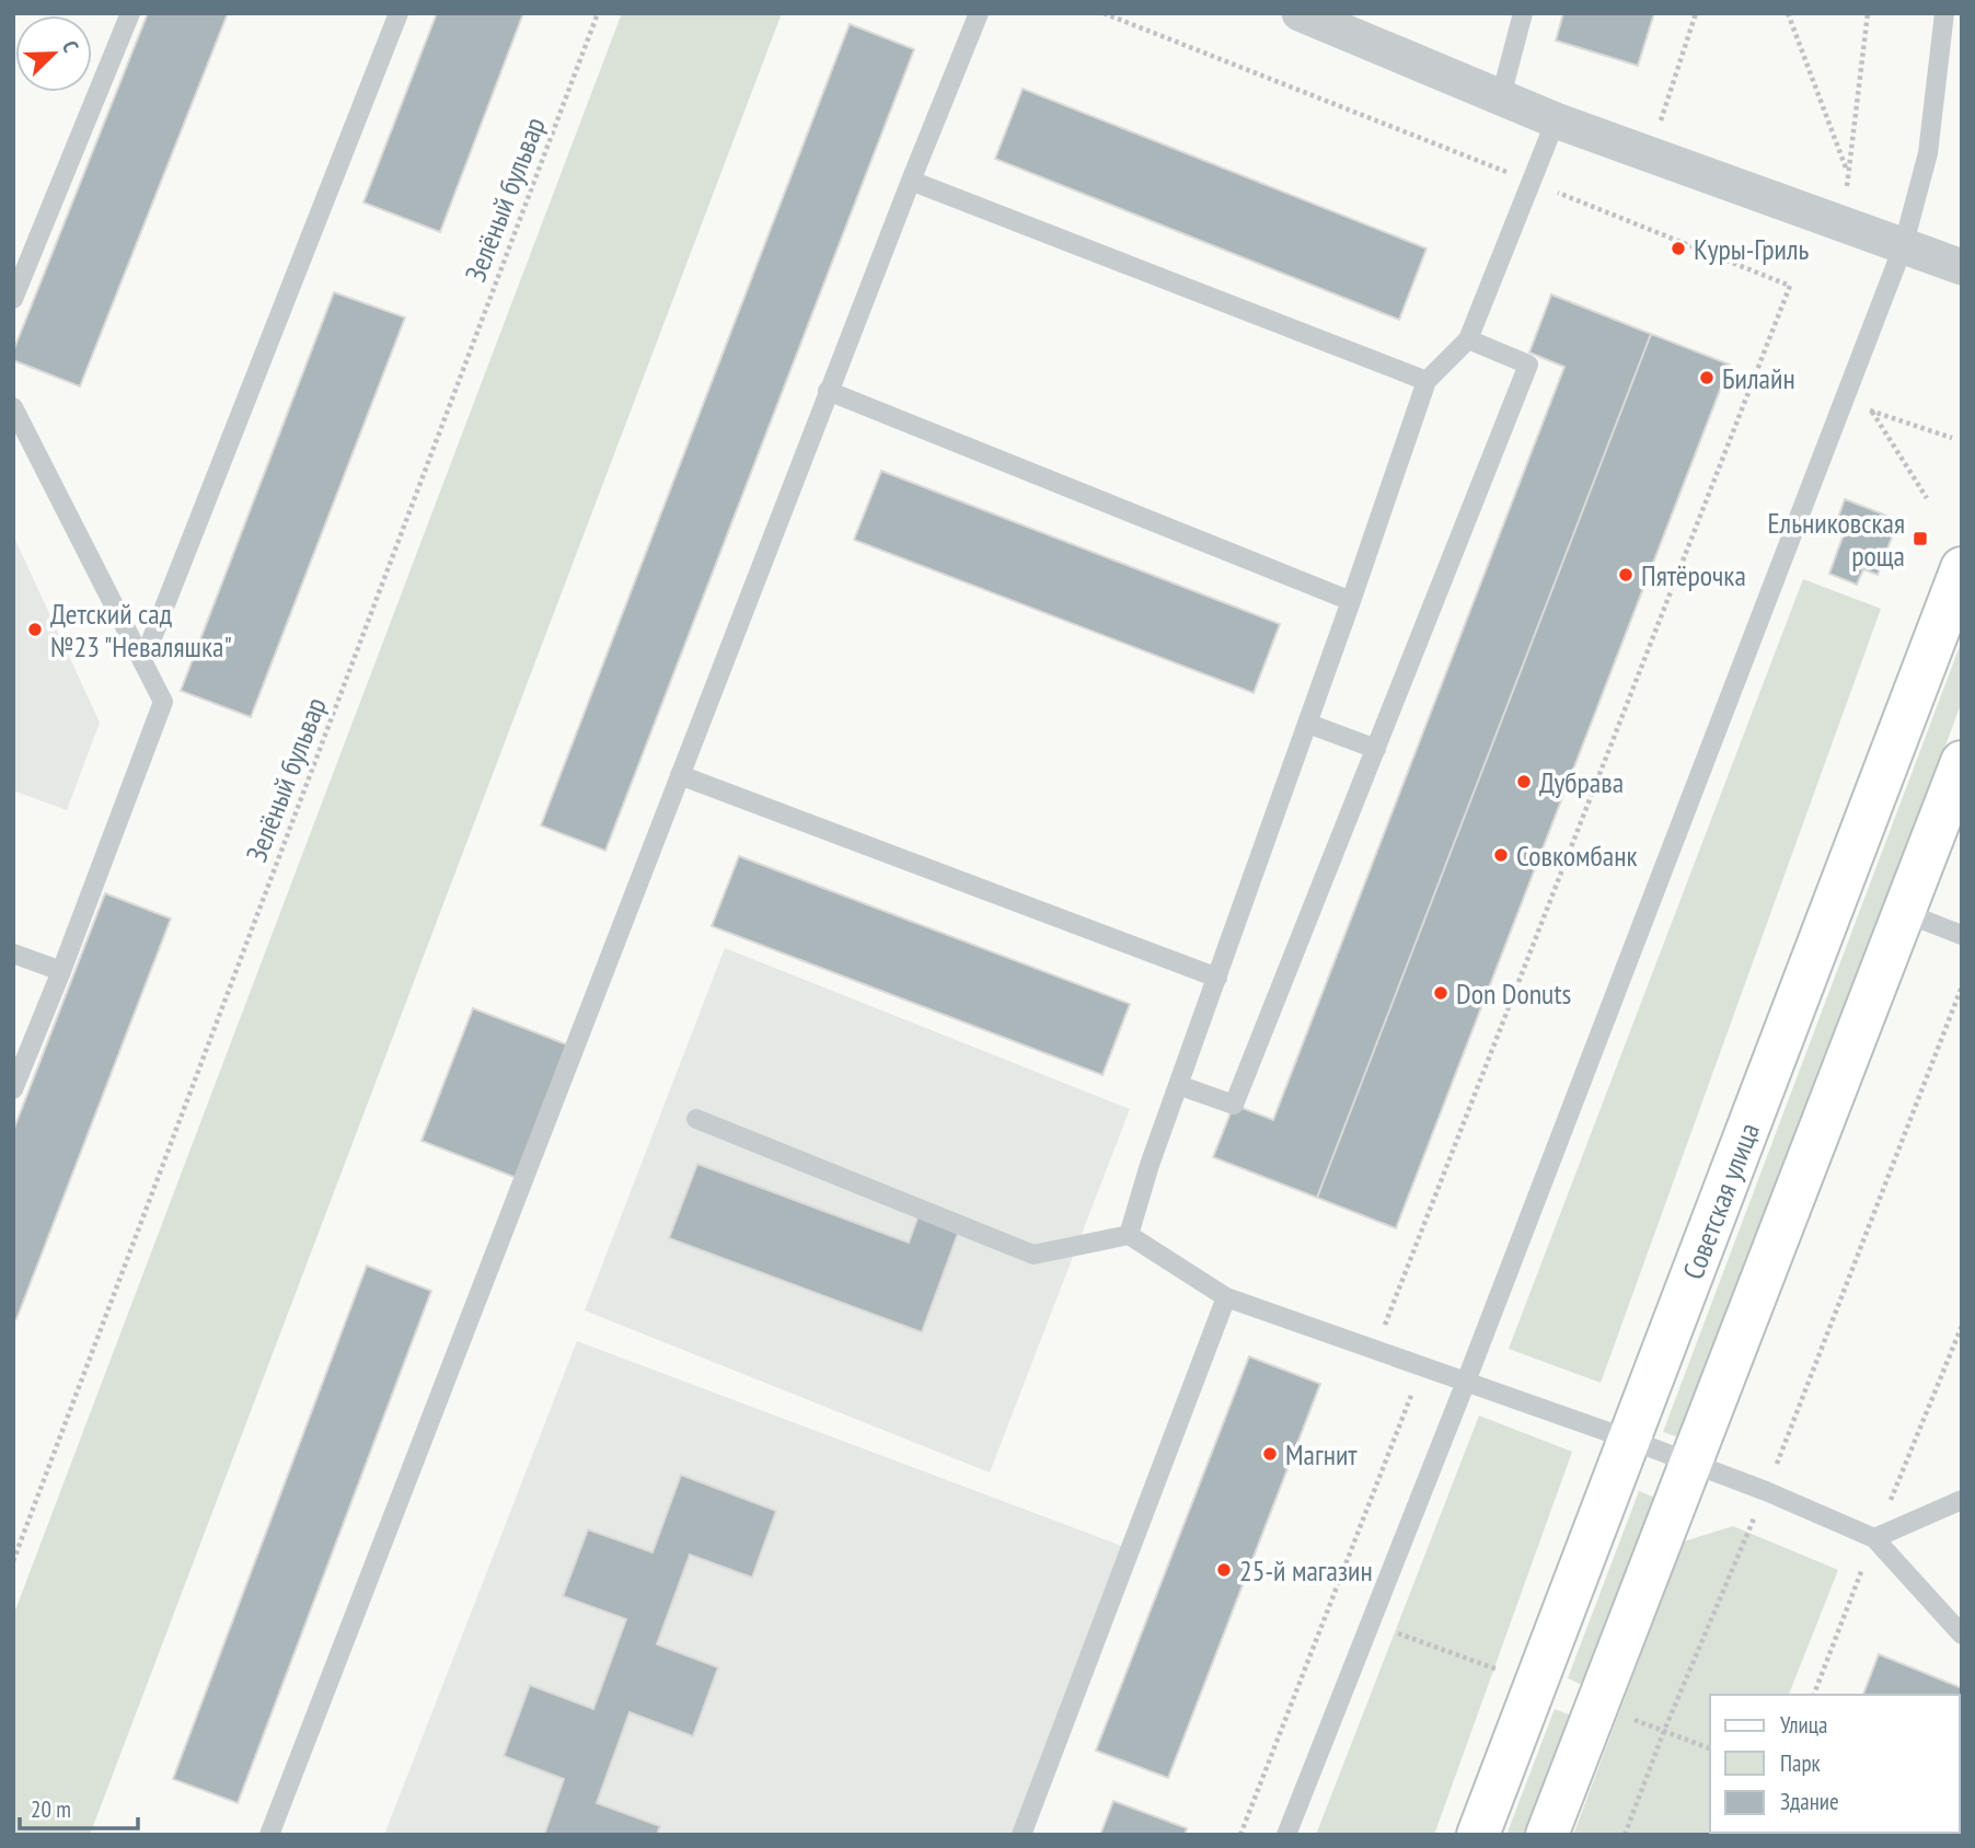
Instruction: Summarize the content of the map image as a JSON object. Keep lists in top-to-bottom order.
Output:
{
  "streets": {
    "main road": ["Советская улица"],
    "path": ["Зелёный бульвар"]
  },
  "places": {
    "other": [
      "Куры-Гриль",
      "Билайн",
      "Пятёрочка",
      "Детский сад №23 \"Неваляшка\"",
      "Дубрава",
      "Совкомбанк",
      "Don Donuts",
      "Магнит",
      "25-й магазин"
    ],
    "transit": ["Ельниковская роща"]
  },
  "legend": ["Улица", "Парк", "Здание"],
  "scale_bar": "20 m",
  "north": "top right"
}
